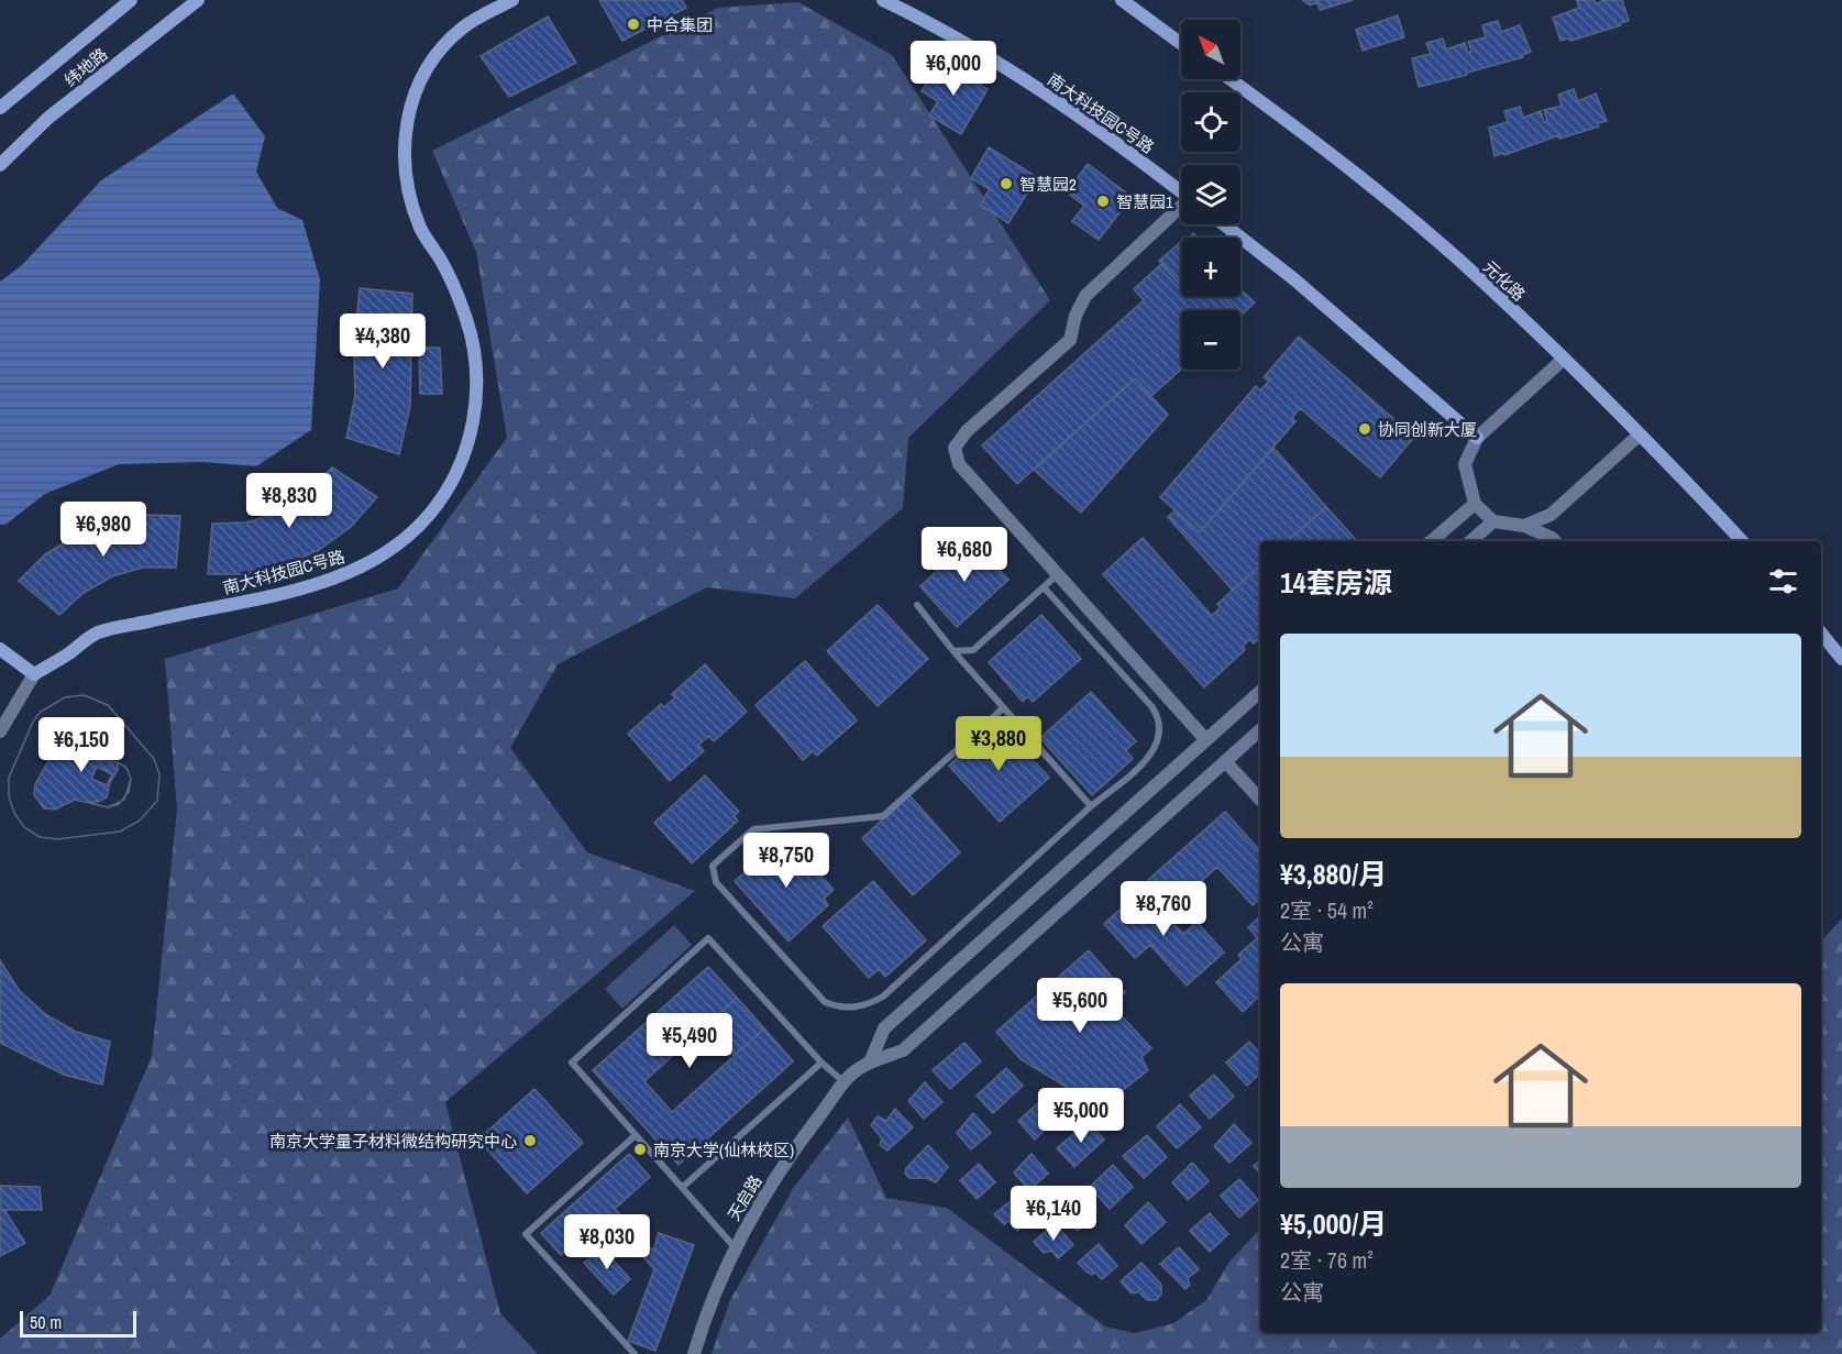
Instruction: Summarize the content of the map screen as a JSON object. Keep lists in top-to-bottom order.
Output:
{
  "streets": {
    "street": [
      "纬地路",
      "南大科技园C号路",
      "元化路",
      "天启路"
    ]
  },
  "places": [
    "中合集团",
    "智慧园2",
    "智慧园1",
    "协同创新大厦",
    "南京大学量子材料微结构研究中心",
    "南京大学(仙林校区)"
  ],
  "scale_bar": "50 m",
  "north": "top left",
  "page": {
    "map_buttons": ["+", "−"],
    "price": [
      "¥6,000",
      "¥4,380",
      "¥8,830",
      "¥6,980",
      "¥6,680",
      "¥3,880",
      "¥6,150",
      "¥8,750",
      "¥8,760",
      "¥5,600",
      "¥5,490",
      "¥5,000",
      "¥6,140",
      "¥8,030"
    ],
    "heading": "14套房源",
    "list": [
      {
        "name": "¥3,880/月",
        "note": "2室 · 54 m² · 公寓"
      },
      {
        "name": "¥5,000/月",
        "note": "2室 · 76 m² · 公寓"
      }
    ],
    "scale": "50 m"
  }
}
